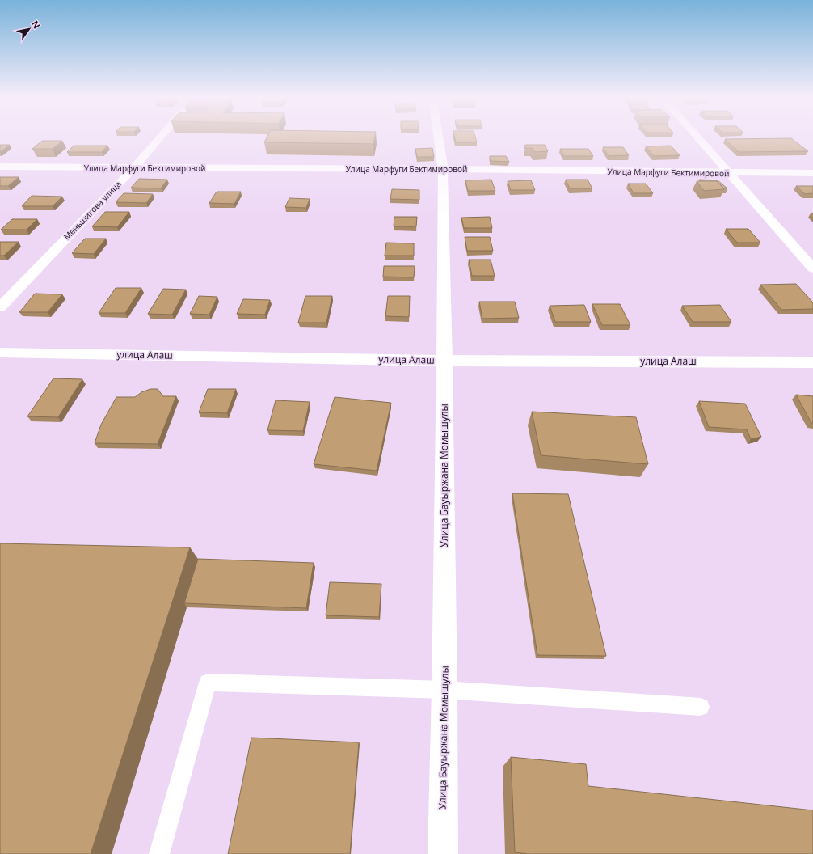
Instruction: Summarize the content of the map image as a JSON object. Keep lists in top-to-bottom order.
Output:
{
  "streets": {
    "street": [
      "Улица Марфуги Бектимировой",
      "Меньшикова улица",
      "улица Алаш",
      "Улица Бауыржана Момышулы"
    ]
  },
  "crossings": [
    ["Улица Марфуги Бектимировой", "Меньшикова улица"],
    ["Улица Марфуги Бектимировой", "Улица Бауыржана Момышулы"],
    ["улица Алаш", "Улица Бауыржана Момышулы"]
  ],
  "north": "top right"
}
